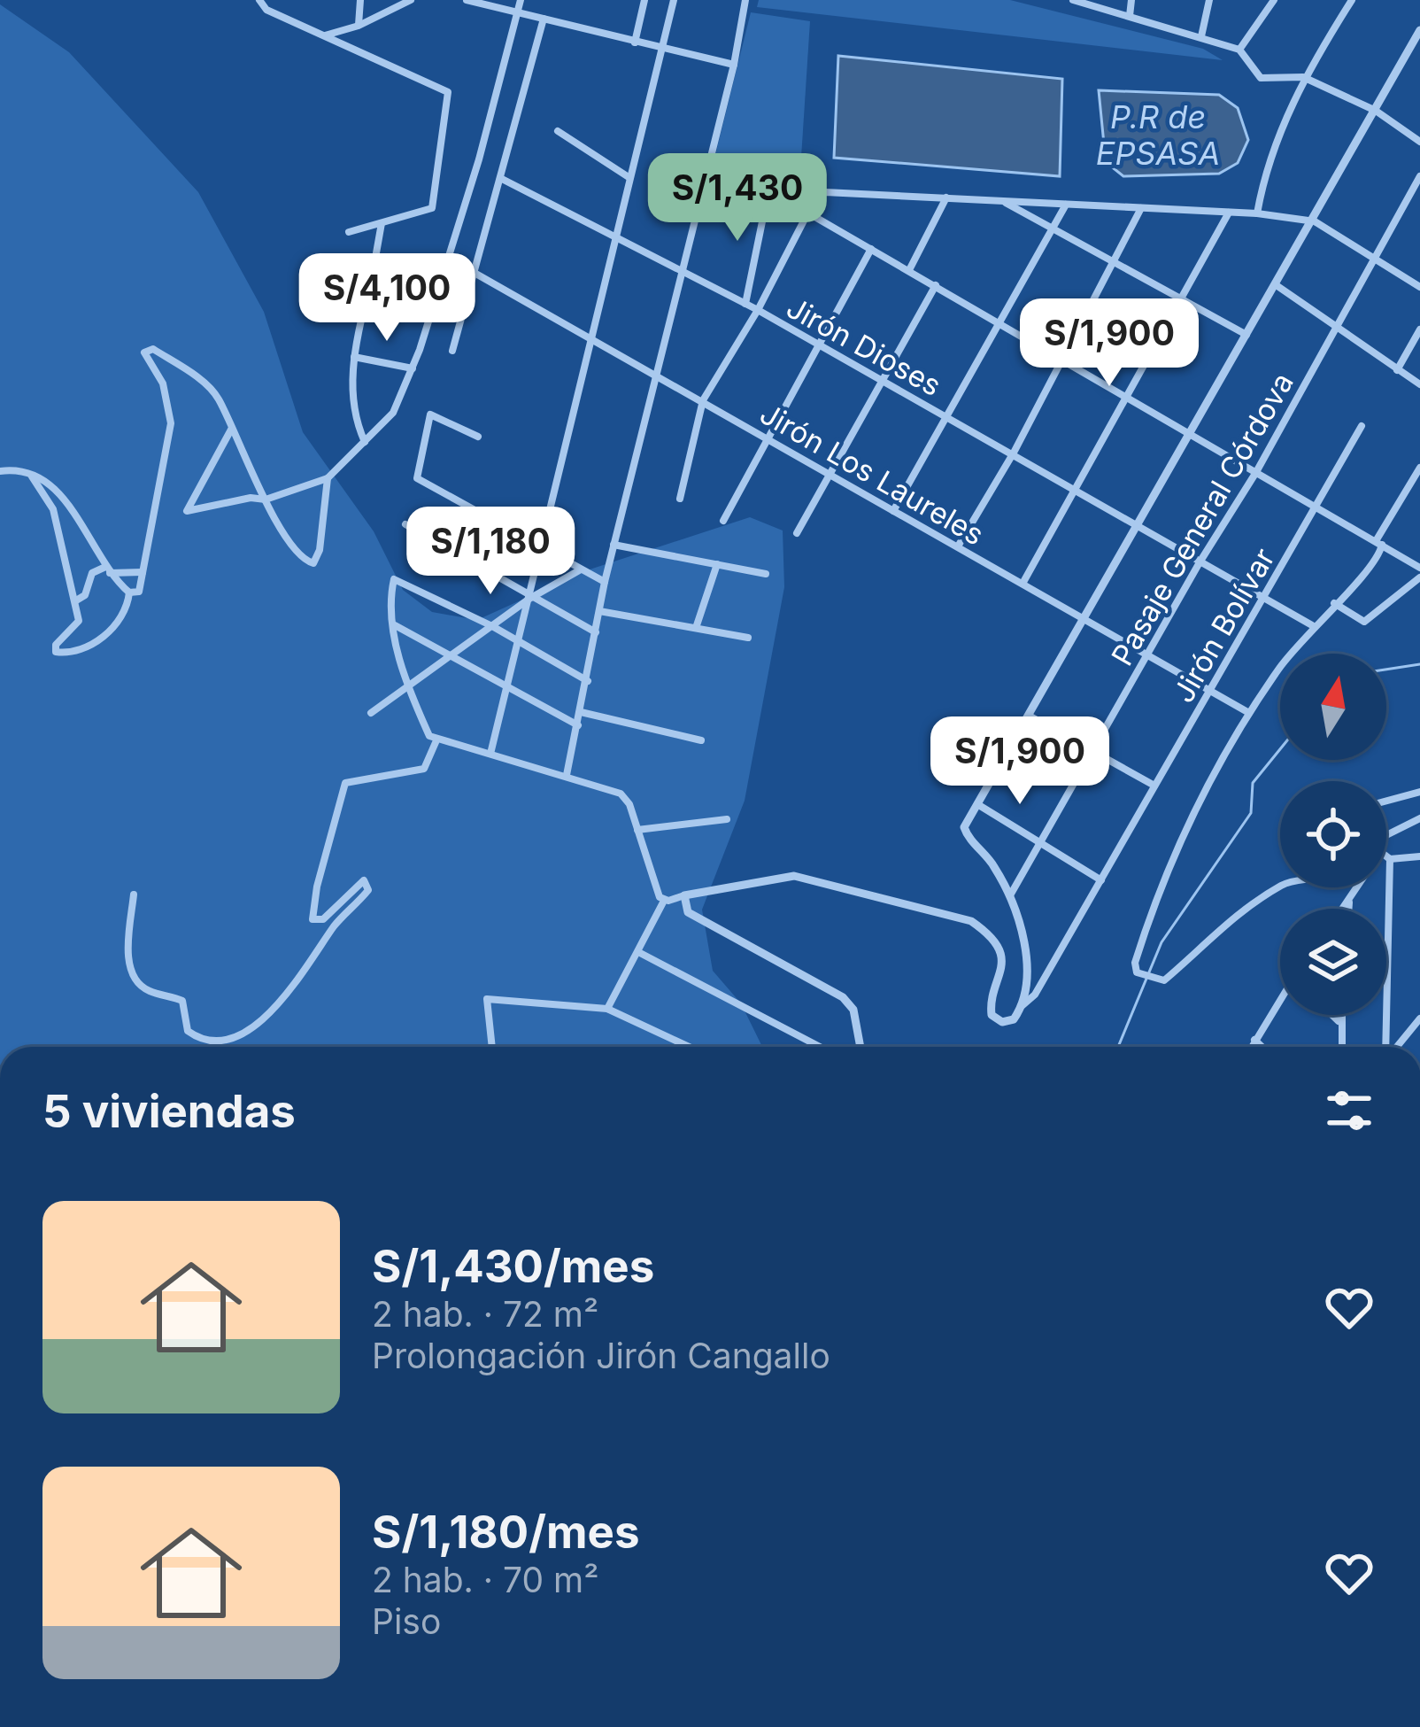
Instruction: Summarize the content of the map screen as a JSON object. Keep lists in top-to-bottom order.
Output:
{
  "streets": {
    "street": [
      "Jirón Dioses",
      "Jirón Los Laureles",
      "Pasaje General Córdova",
      "Jirón Bolívar"
    ]
  },
  "crossings": [
    ["Jirón Dioses", "Pasaje General Córdova"],
    ["Jirón Dioses", "Jirón Bolívar"],
    ["Jirón Los Laureles", "Pasaje General Córdova"],
    ["Jirón Los Laureles", "Jirón Bolívar"]
  ],
  "water": ["P.R de EPSASA"],
  "north": "top",
  "page": {
    "price": [
      "S/1,430",
      "S/4,100",
      "S/1,900",
      "S/1,180",
      "S/1,900"
    ],
    "heading": "5 viviendas",
    "list": [
      {
        "name": "S/1,430/mes",
        "note": "2 hab. · 72 m² · Prolongación Jirón Cangallo"
      },
      {
        "name": "S/1,180/mes",
        "note": "2 hab. · 70 m² · Piso"
      }
    ]
  }
}
